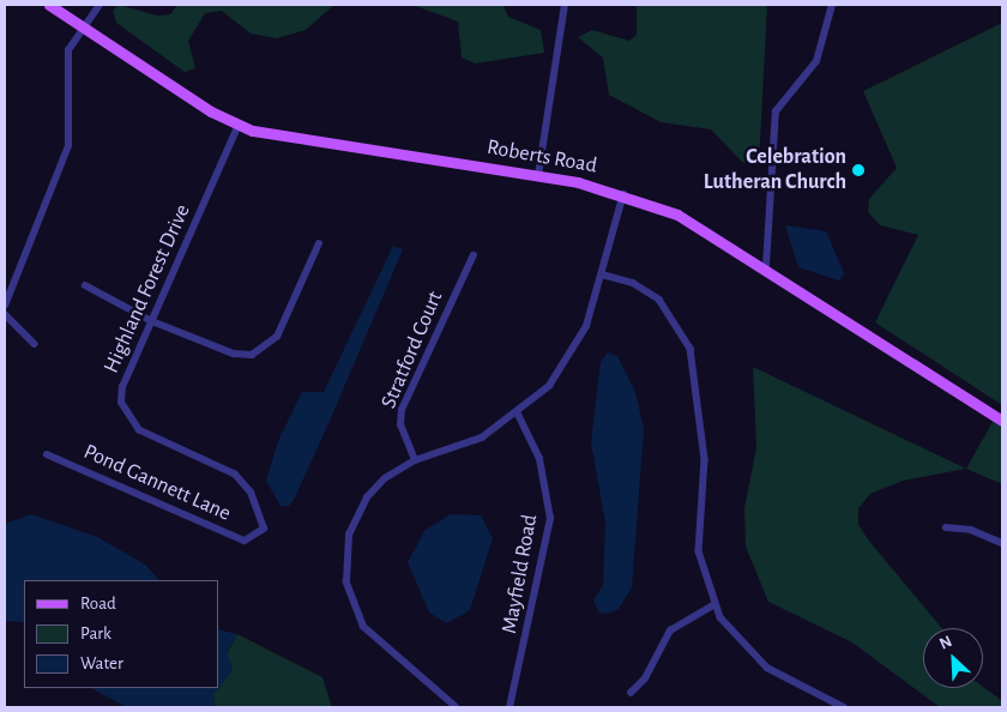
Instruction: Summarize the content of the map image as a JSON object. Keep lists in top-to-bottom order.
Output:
{
  "streets": {
    "main road": ["Roberts Road"],
    "street": [
      "Highland Forest Drive",
      "Stratford Court",
      "Pond Gannett Lane",
      "Mayfield Road"
    ]
  },
  "crossings": [
    ["Roberts Road", "Highland Forest Drive"],
    ["Highland Forest Drive", "Pond Gannett Lane"]
  ],
  "places": ["Celebration Lutheran Church"],
  "legend": ["Road", "Park", "Water"],
  "north": "top left"
}
